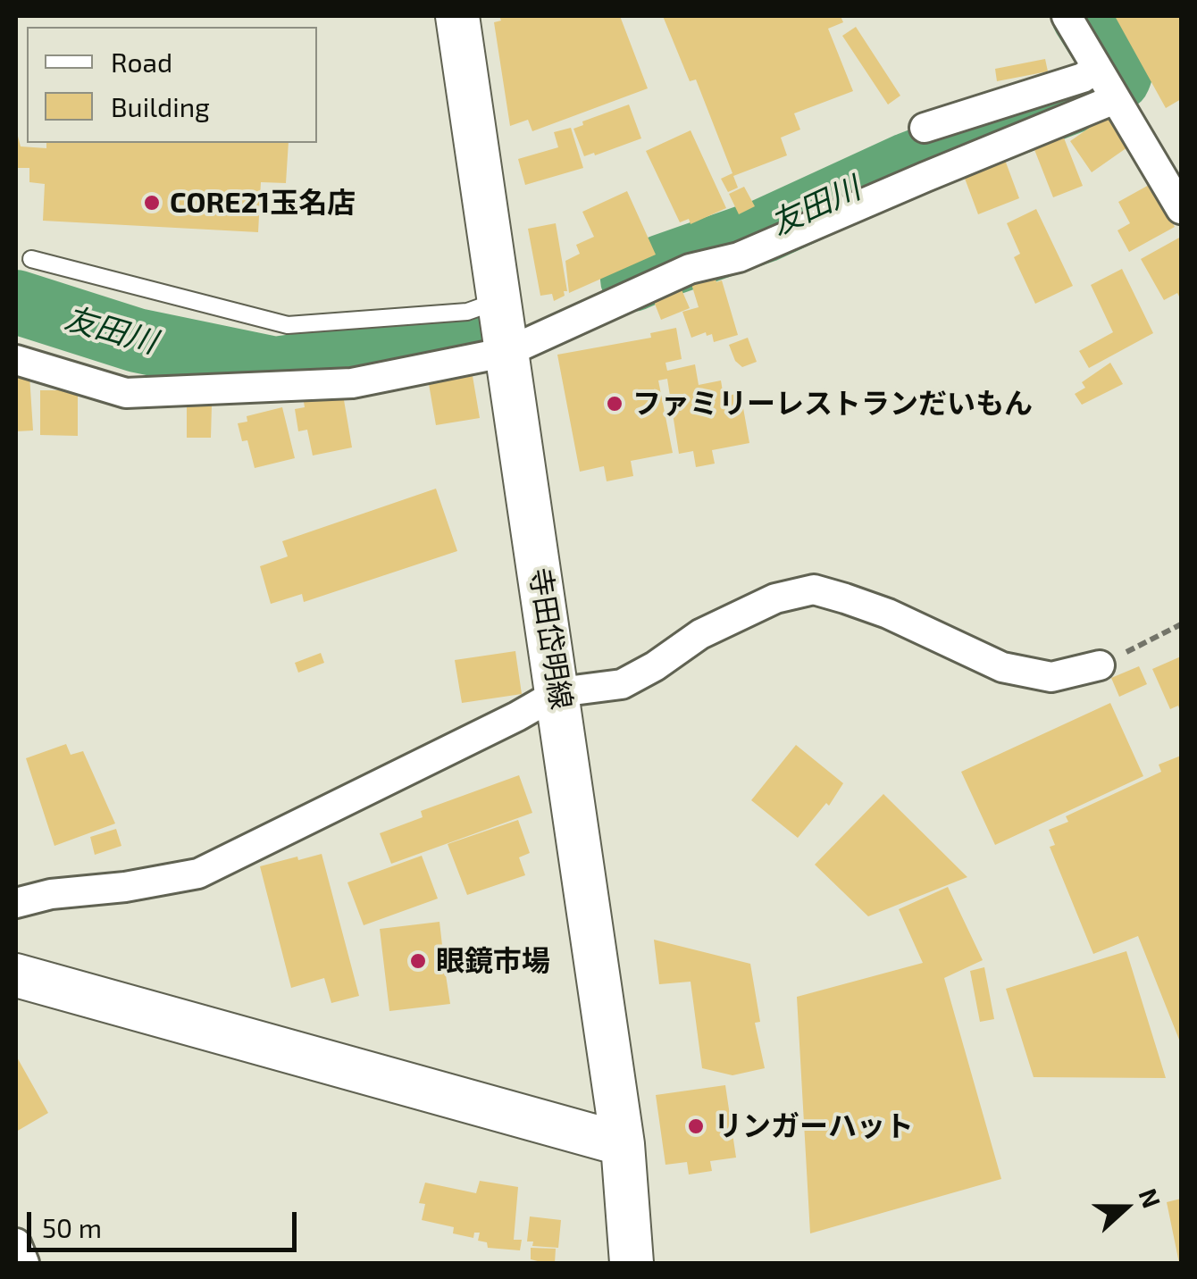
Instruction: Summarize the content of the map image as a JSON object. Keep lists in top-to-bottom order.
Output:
{
  "streets": {
    "main road": ["寺田岱明線"]
  },
  "water": ["友田川"],
  "places": [
    "CORE21玉名店",
    "ファミリーレストランだいもん",
    "眼鏡市場",
    "リンガーハット"
  ],
  "legend": ["Road", "Building"],
  "scale_bar": "50 m",
  "north": "right"
}
